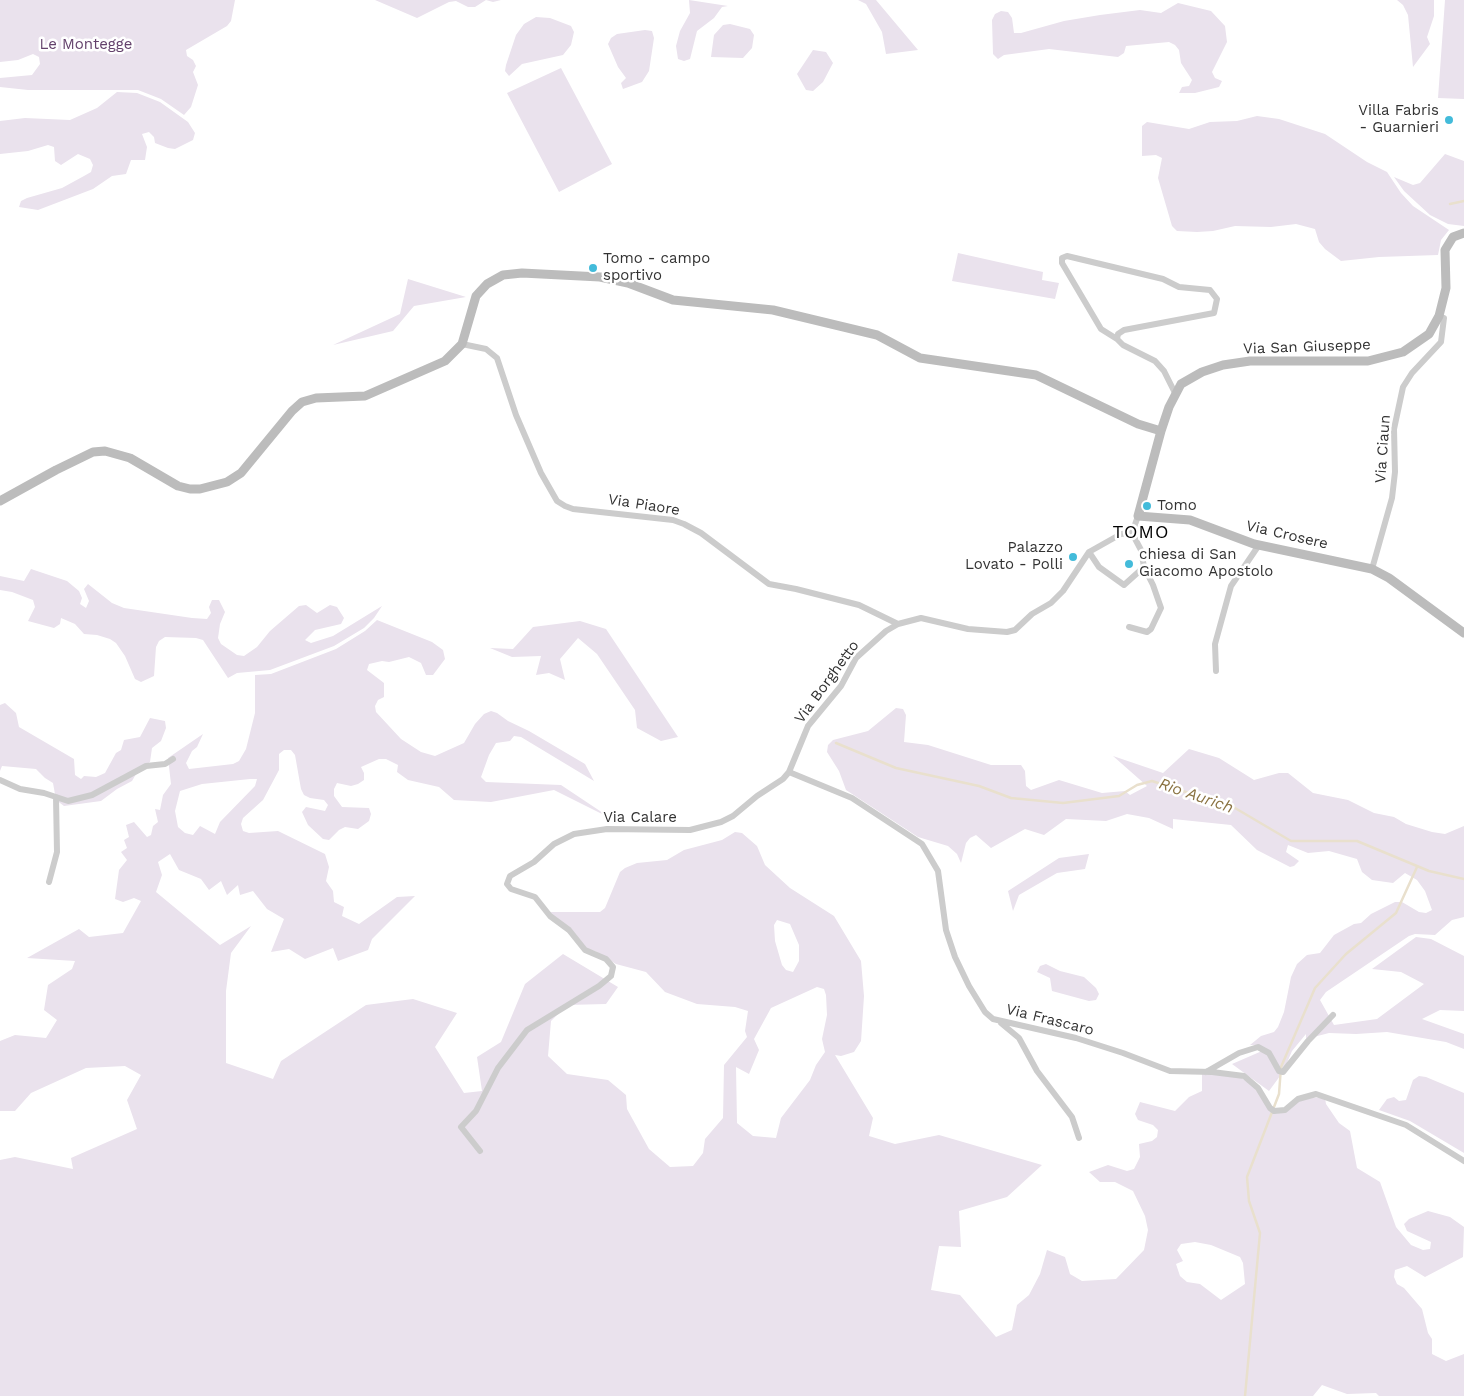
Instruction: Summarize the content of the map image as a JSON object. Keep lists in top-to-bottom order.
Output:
{
  "streets": {
    "street": [
      "Via San Giuseppe",
      "Via Ciaun",
      "Via Piaore",
      "Via Crosere",
      "Via Borghetto",
      "Via Calare",
      "Via Frascaro"
    ]
  },
  "crossings": [
    ["Via San Giuseppe", "Via Ciaun"],
    ["Via San Giuseppe", "Via Crosere"],
    ["Via Ciaun", "Via Crosere"],
    ["Via Piaore", "Via Borghetto"],
    ["Via Borghetto", "Via Calare"],
    ["Via Borghetto", "Via Frascaro"],
    ["Via Calare", "Via Frascaro"]
  ],
  "districts": ["TOMO"],
  "water": ["Rio Aurich"],
  "parks": ["Le Montegge"],
  "places": [
    "Villa Fabris - Guarnieri",
    "Tomo - campo sportivo",
    "Tomo",
    "Palazzo Lovato - Polli",
    "chiesa di San Giacomo Apostolo"
  ]
}
